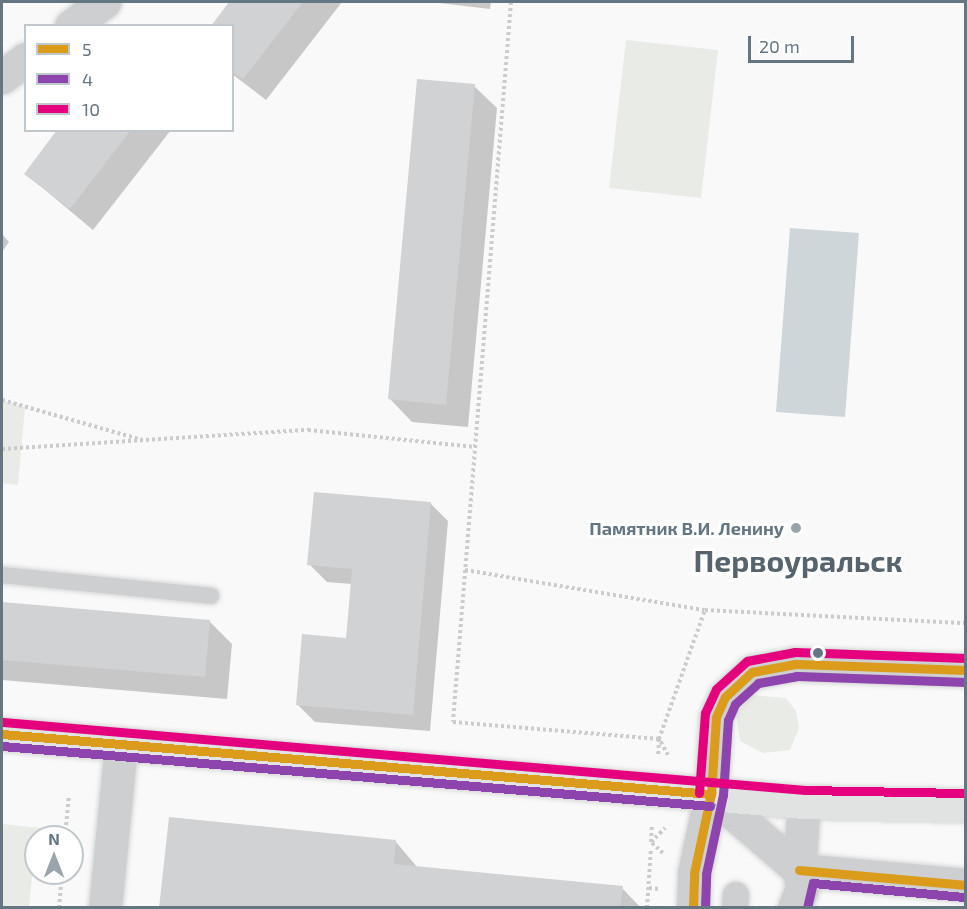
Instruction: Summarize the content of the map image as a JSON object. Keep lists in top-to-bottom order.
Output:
{
  "districts": ["Первоуральск"],
  "places": ["Памятник В.И. Ленину"],
  "lines": ["transit line 10", "transit line 5", "transit line 4"],
  "legend": ["5", "4", "10"],
  "scale_bar": "20 m",
  "north": "top"
}
